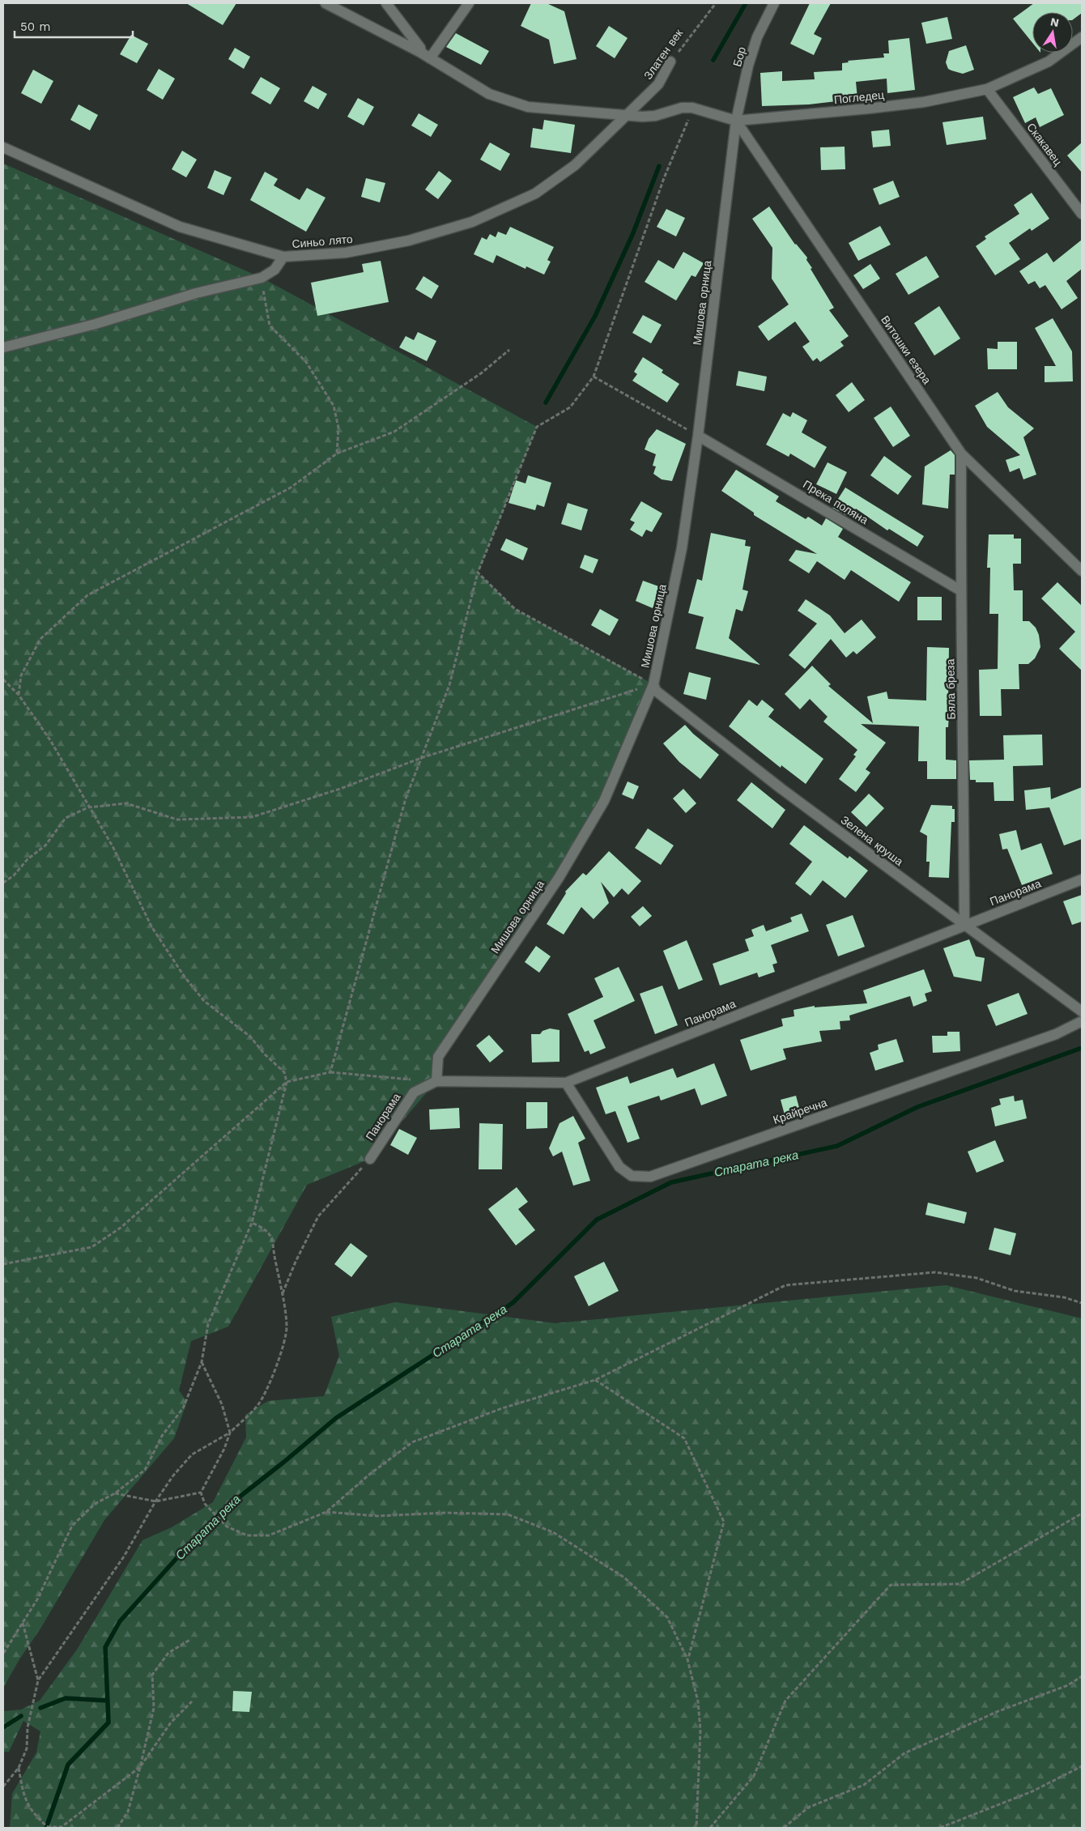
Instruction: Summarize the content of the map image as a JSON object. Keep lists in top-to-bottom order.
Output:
{
  "streets": {
    "street": [
      "Златен век",
      "Бор",
      "Погледец",
      "Скакавец",
      "Синьо лято",
      "Мишова орница",
      "Витошки езера",
      "Прека поляна",
      "Бяла бреза",
      "Зелена круша",
      "Панорама",
      "Крайречна"
    ]
  },
  "crossings": [
    ["Златен век", "Погледец"],
    ["Златен век", "Синьо лято"],
    ["Бор", "Погледец"],
    ["Бор", "Мишова орница"],
    ["Бор", "Витошки езера"],
    ["Погледец", "Скакавец"],
    ["Погледец", "Синьо лято"],
    ["Погледец", "Мишова орница"],
    ["Погледец", "Витошки езера"],
    ["Мишова орница", "Витошки езера"],
    ["Мишова орница", "Прека поляна"],
    ["Мишова орница", "Зелена круша"],
    ["Мишова орница", "Панорама"],
    ["Витошки езера", "Бяла бреза"],
    ["Прека поляна", "Бяла бреза"],
    ["Бяла бреза", "Зелена круша"],
    ["Бяла бреза", "Панорама"],
    ["Зелена круша", "Панорама"],
    ["Панорама", "Крайречна"]
  ],
  "water": ["Старата река"],
  "scale_bar": "50 m",
  "north": "top"
}
